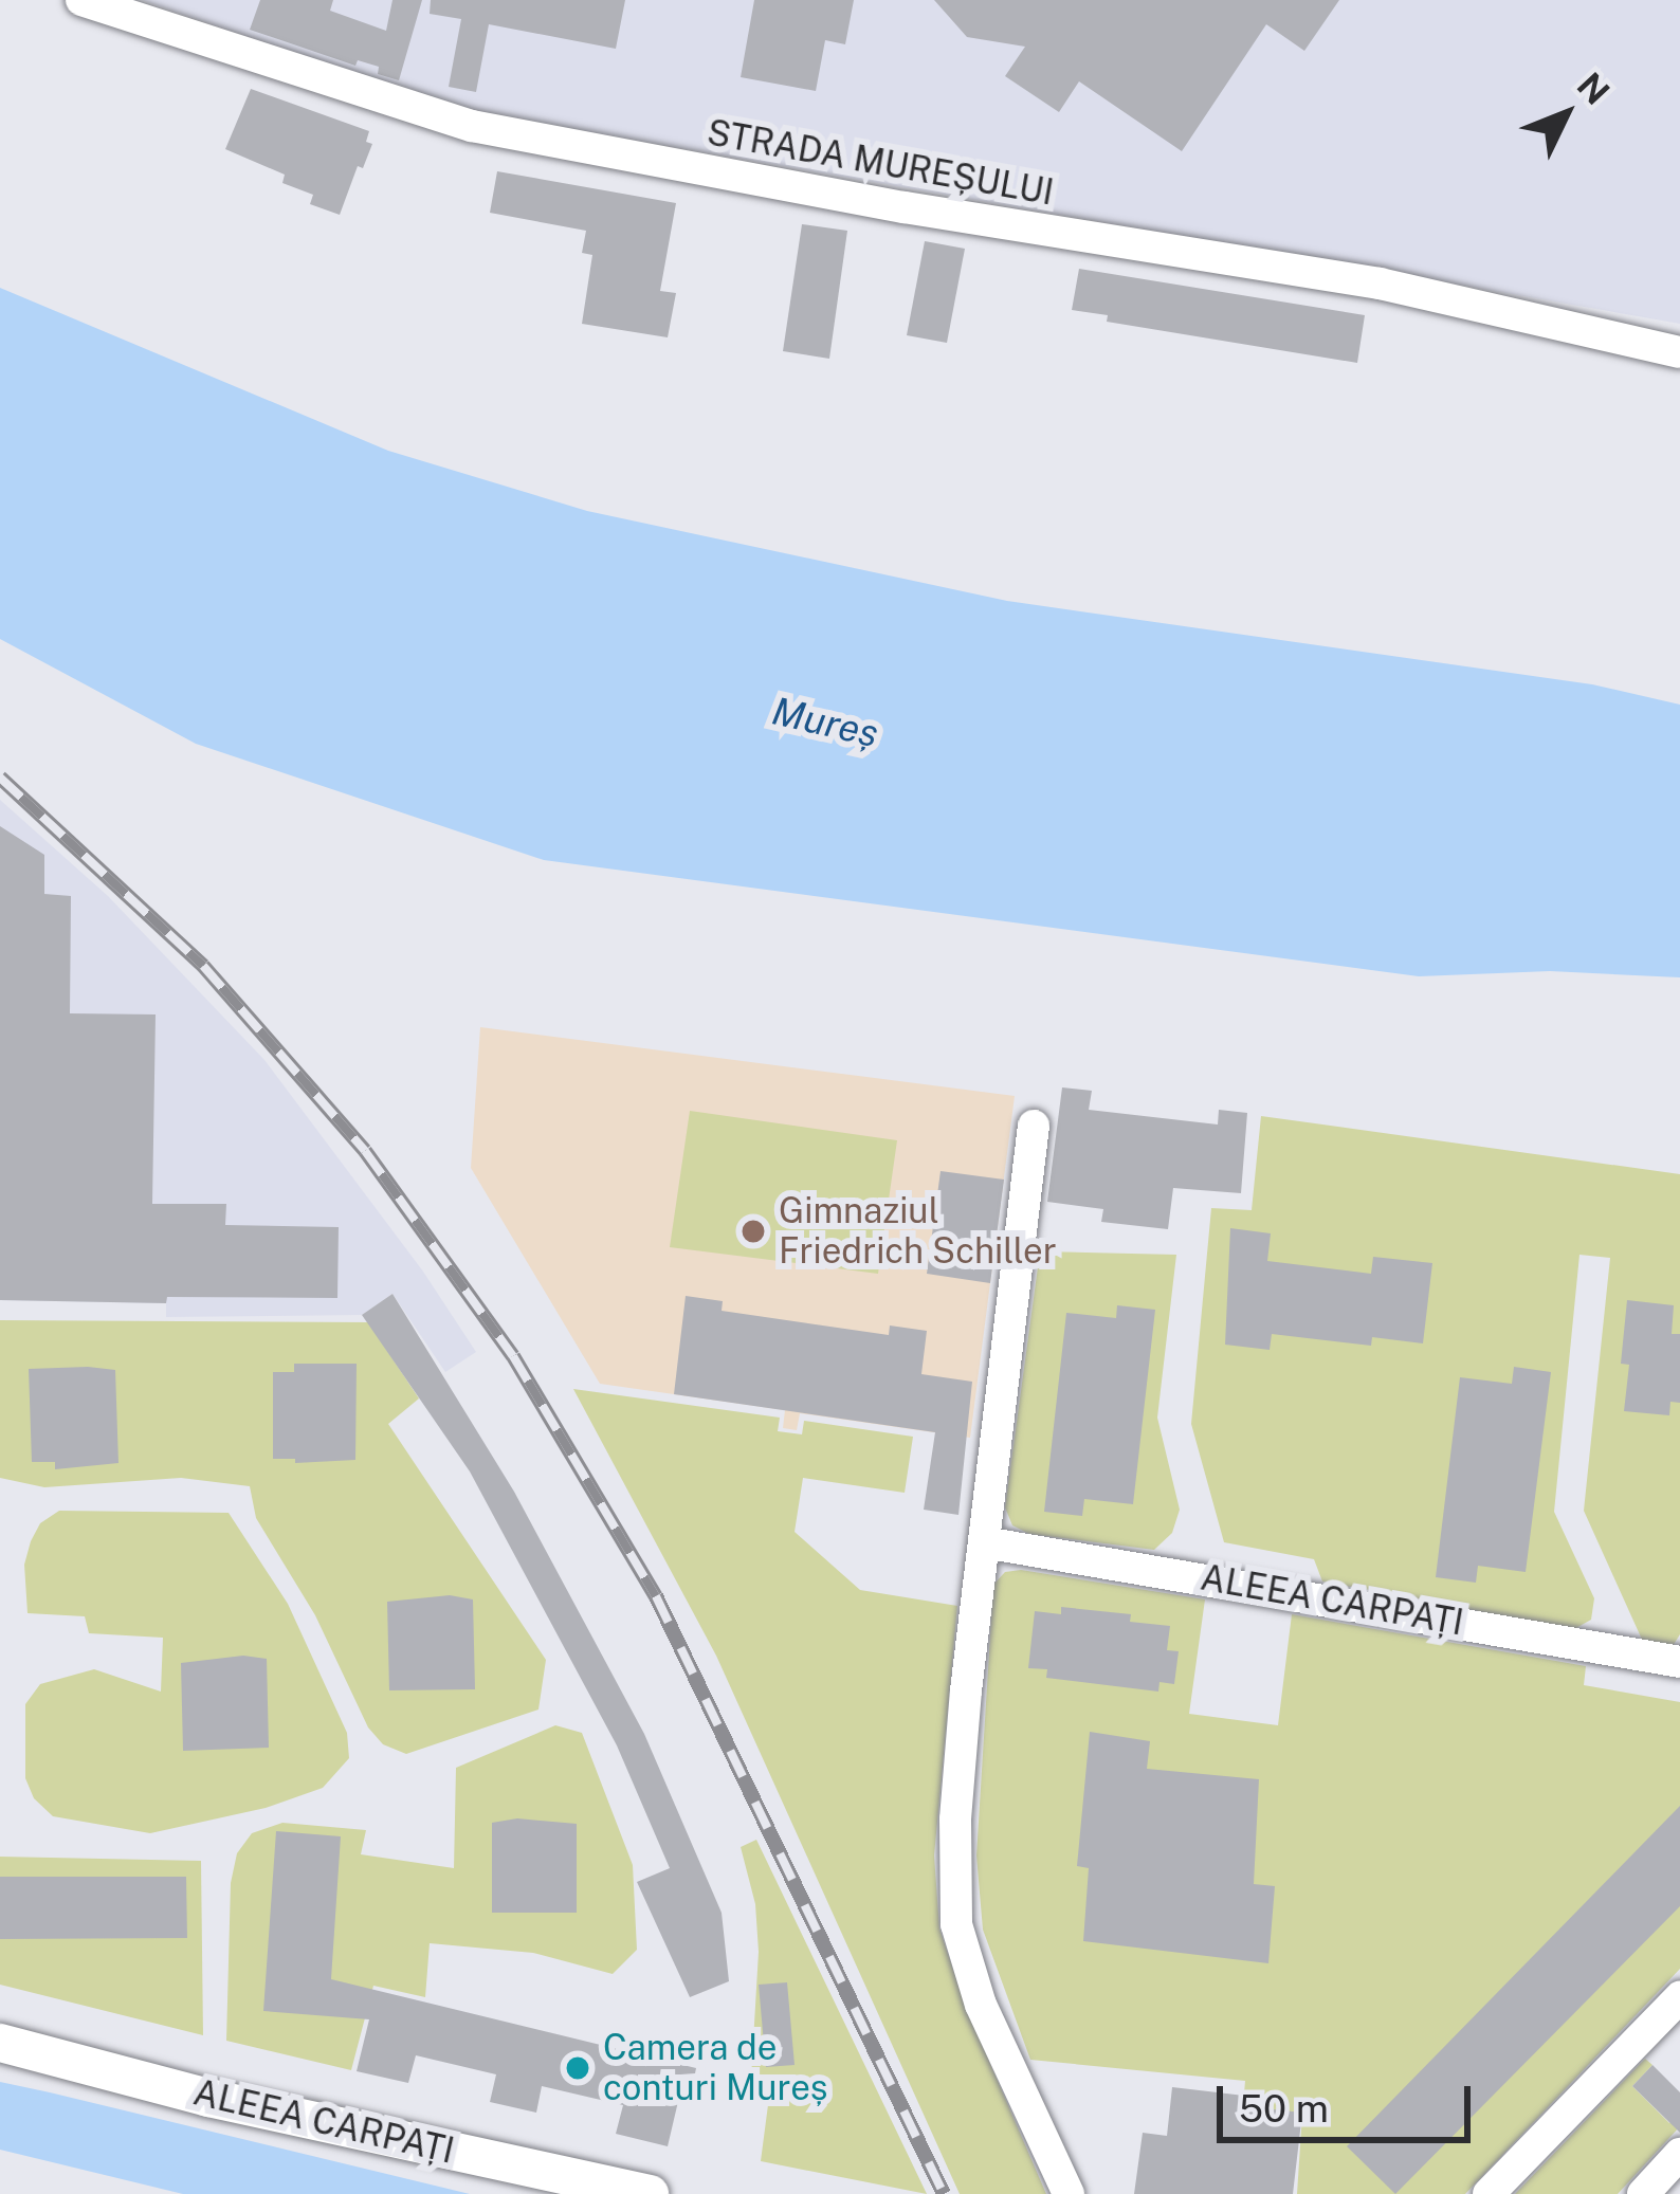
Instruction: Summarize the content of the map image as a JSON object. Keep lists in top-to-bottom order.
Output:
{
  "streets": {
    "street": ["STRADA MUREȘULUI", "ALEEA CARPAȚI"]
  },
  "water": ["Mureș"],
  "places": ["Gimnaziul Friedrich Schiller", "Camera de conturi Mureș"],
  "scale_bar": "50 m",
  "north": "top right"
}
